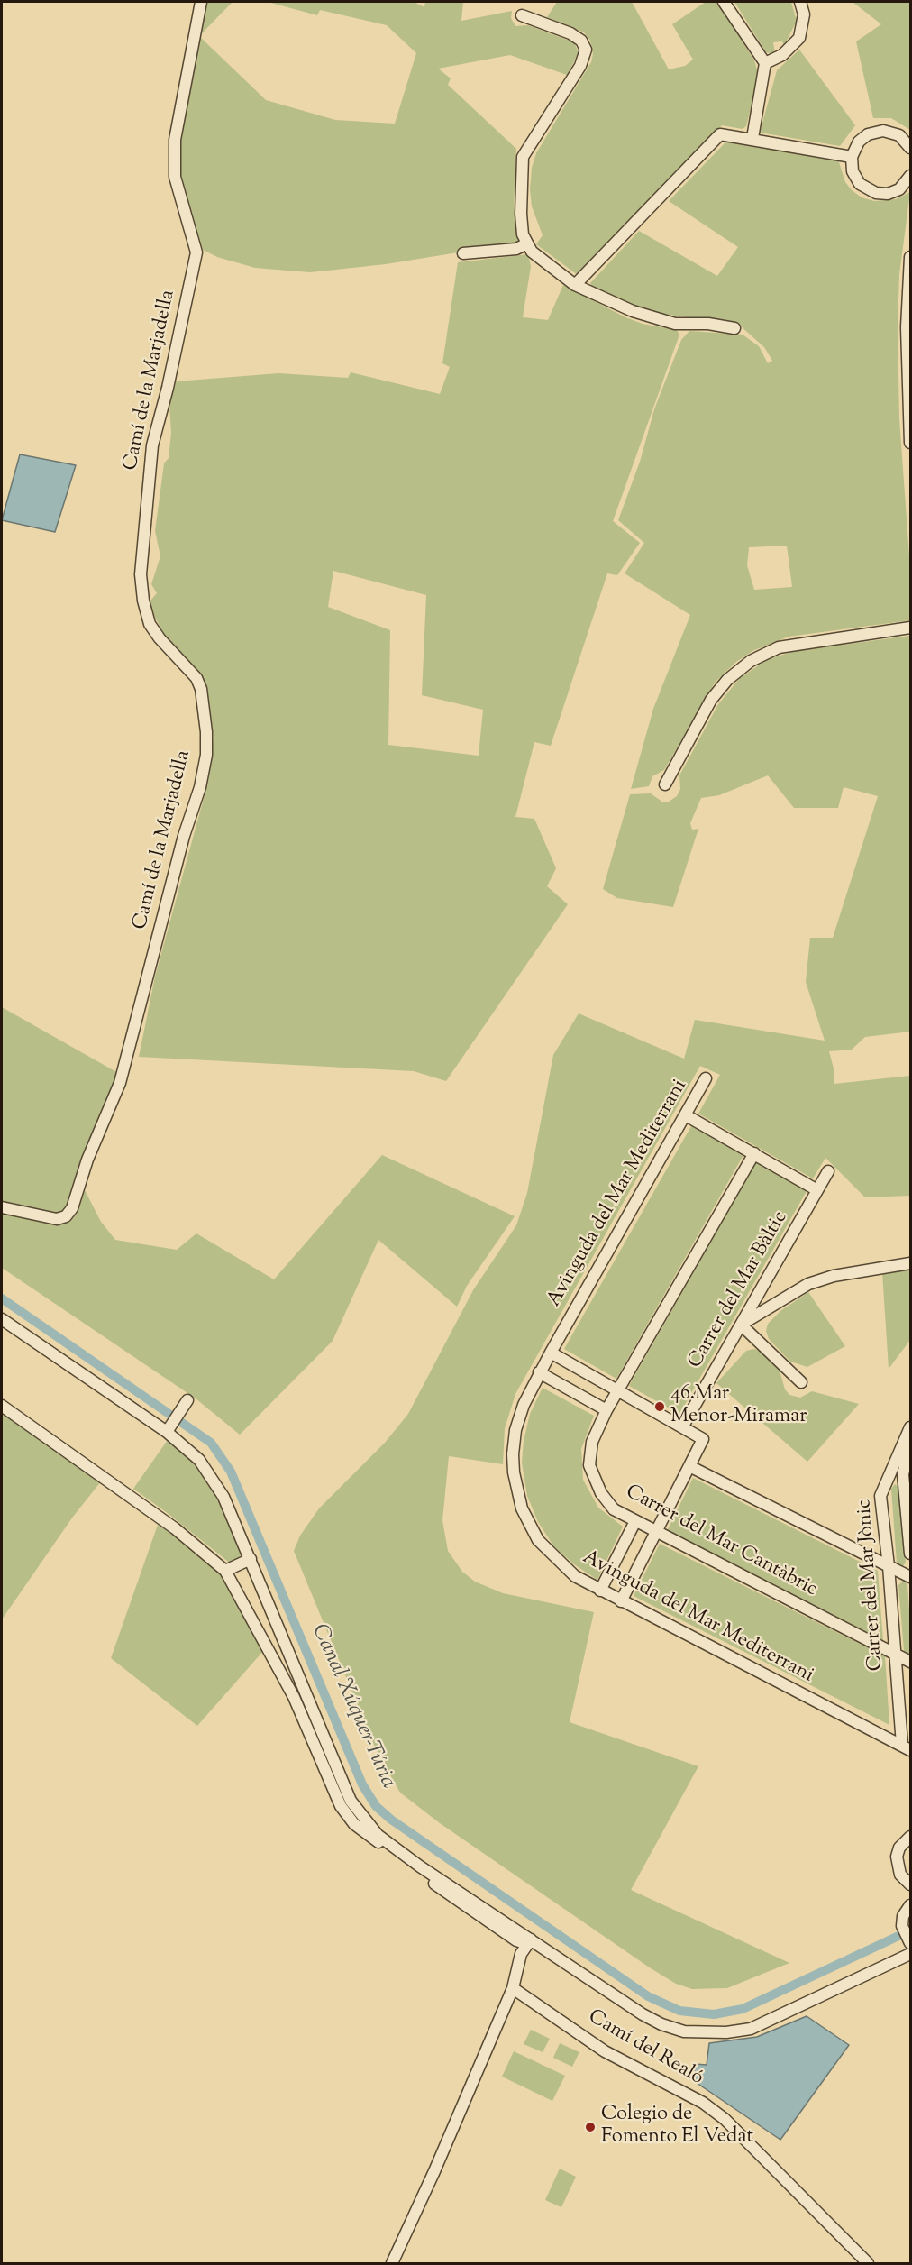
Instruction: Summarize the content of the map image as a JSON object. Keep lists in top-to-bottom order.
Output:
{
  "streets": {
    "street": [
      "Camí de la Marjadella",
      "Avinguda del Mar Mediterrani",
      "Carrer del Mar Bàltic",
      "Carrer del Mar Cantàbric",
      "Carrer del Mar Jònic",
      "Camí del Realó"
    ]
  },
  "crossings": [
    ["Avinguda del Mar Mediterrani", "Carrer del Mar Jònic"],
    ["Carrer del Mar Cantàbric", "Carrer del Mar Jònic"]
  ],
  "water": ["Canal Xúquer-Túria"],
  "places": ["46.Mar Menor-Miramar", "Colegio de Fomento El Vedat"]
}
